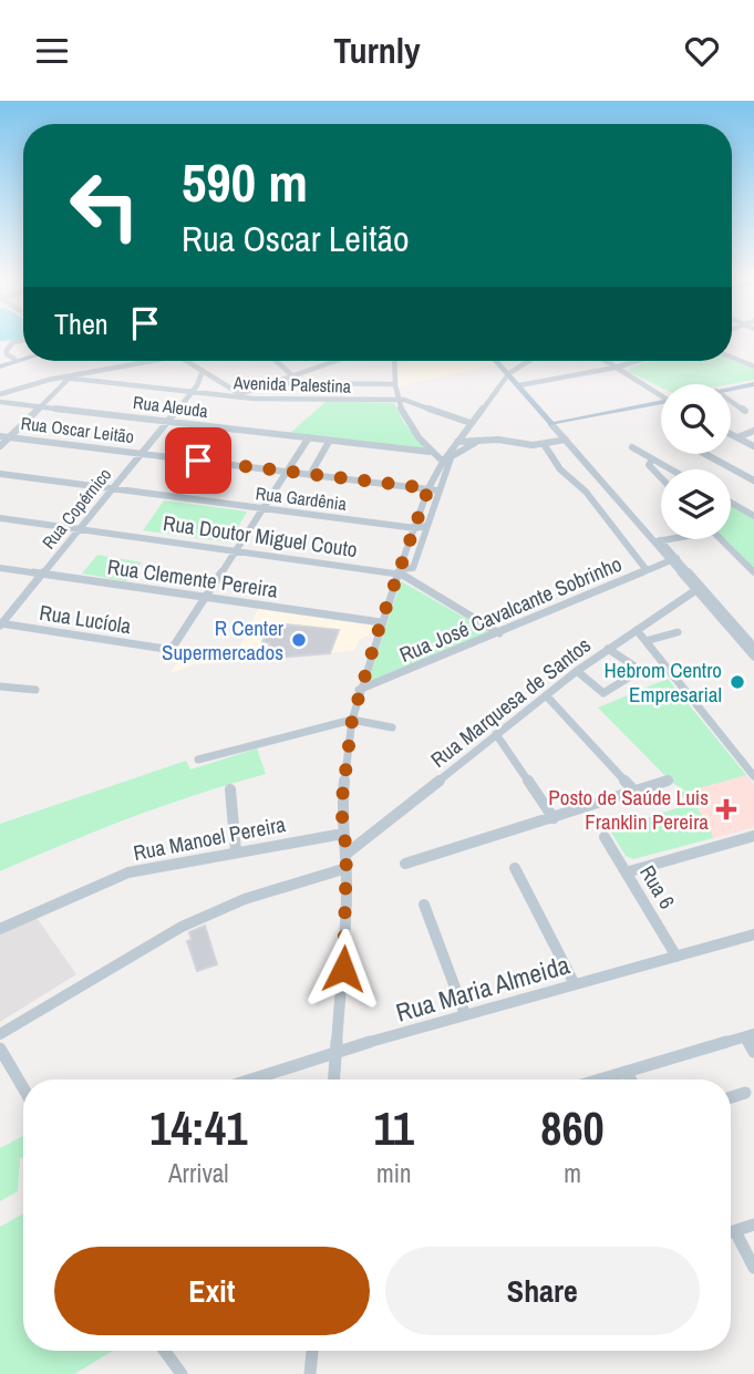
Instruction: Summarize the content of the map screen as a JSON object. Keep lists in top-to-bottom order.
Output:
{
  "streets": {
    "street": [
      "Avenida Palestina",
      "Rua Aleuda",
      "Rua Oscar Leitão",
      "Rua Gardênia",
      "Rua Copérnico",
      "Rua Doutor Miguel Couto",
      "Rua Clemente Pereira",
      "Rua José Cavalcante Sobrinho",
      "Rua Lucíola",
      "Rua Marquesa de Santos",
      "Rua Manoel Pereira",
      "Rua 6",
      "Rua Maria Almeida"
    ]
  },
  "crossings": [
    ["Avenida Palestina", "Rua Copérnico"],
    ["Rua Aleuda", "Rua Copérnico"],
    ["Rua Oscar Leitão", "Rua Copérnico"],
    ["Rua Gardênia", "Rua Copérnico"],
    ["Rua Copérnico", "Rua Doutor Miguel Couto"],
    ["Rua Copérnico", "Rua Clemente Pereira"],
    ["Rua Copérnico", "Rua Lucíola"],
    ["Rua Doutor Miguel Couto", "Rua José Cavalcante Sobrinho"],
    ["Rua Clemente Pereira", "Rua Lucíola"],
    ["Rua 6", "Rua Maria Almeida"]
  ],
  "places": {
    "other": ["R Center Supermercados", "Hebrom Centro Empresarial"],
    "health": ["Posto de Saúde Luis Franklin Pereira"]
  },
  "page": {
    "header": "Turnly",
    "turn": ["590 m", "Rua Oscar Leitão"],
    "then": "Then",
    "eta": [
      "14:41",
      "Arrival",
      "11",
      "min",
      "860",
      "m"
    ],
    "buttons": ["Exit", "Share"]
  }
}
